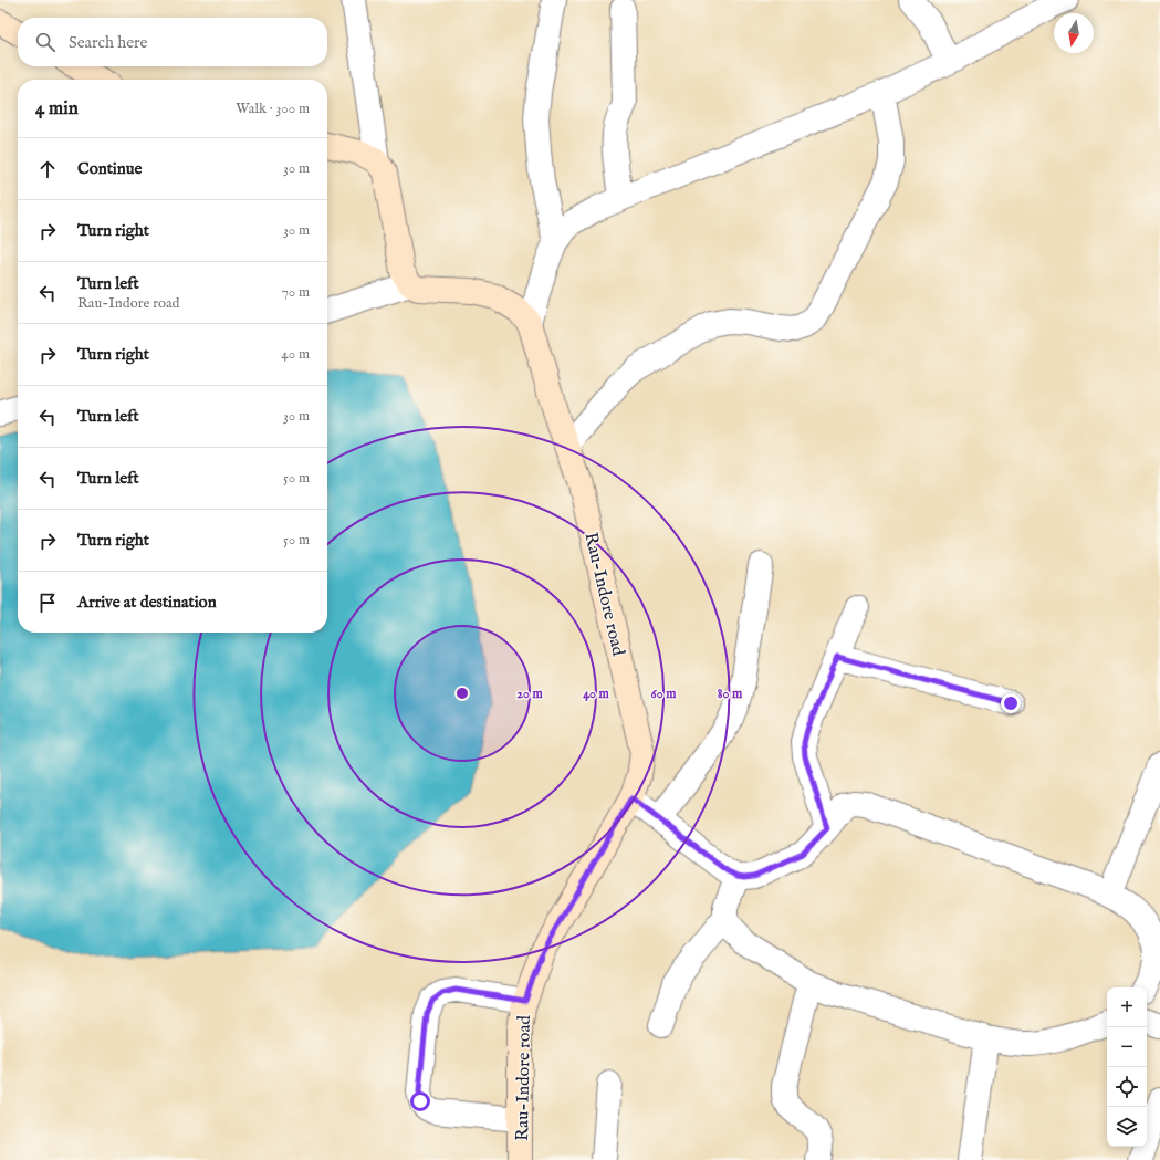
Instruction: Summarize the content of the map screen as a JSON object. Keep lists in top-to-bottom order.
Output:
{
  "streets": {
    "main road": ["Rau-Indore road"]
  },
  "north": "bottom",
  "page": {
    "search": "Search here",
    "heading": ["4 min", "Walk · 300 m"],
    "list": [
      ["Continue", "30 m"],
      ["Turn right", "30 m"],
      ["Turn left", "Rau-Indore road", "70 m"],
      ["Turn right", "40 m"],
      ["Turn left", "30 m"],
      ["Turn left", "50 m"],
      ["Turn right", "50 m"],
      "Arrive at destination"
    ],
    "map_buttons": ["+", "−"]
  },
  "rings": [
    "20 m",
    "40 m",
    "60 m",
    "80 m"
  ]
}
